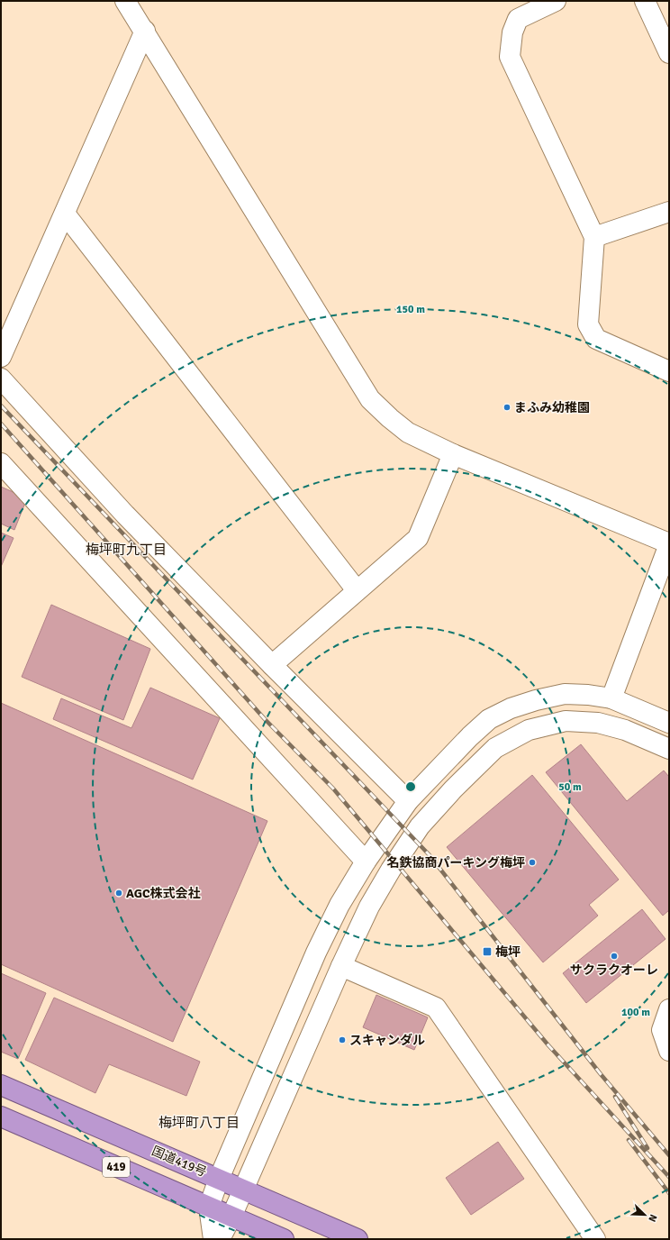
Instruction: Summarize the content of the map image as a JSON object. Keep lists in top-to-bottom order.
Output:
{
  "streets": {
    "highway": ["国道419号", "419"]
  },
  "districts": ["梅坪町九丁目", "梅坪町八丁目"],
  "places": {
    "other": [
      "まふみ幼稚園",
      "名鉄協商パーキング梅坪",
      "AGC株式会社",
      "サクラクオーレ",
      "スキャンダル"
    ],
    "transit": ["梅坪"]
  },
  "north": "bottom right",
  "rings": ["150 m", "50 m", "100 m"]
}
